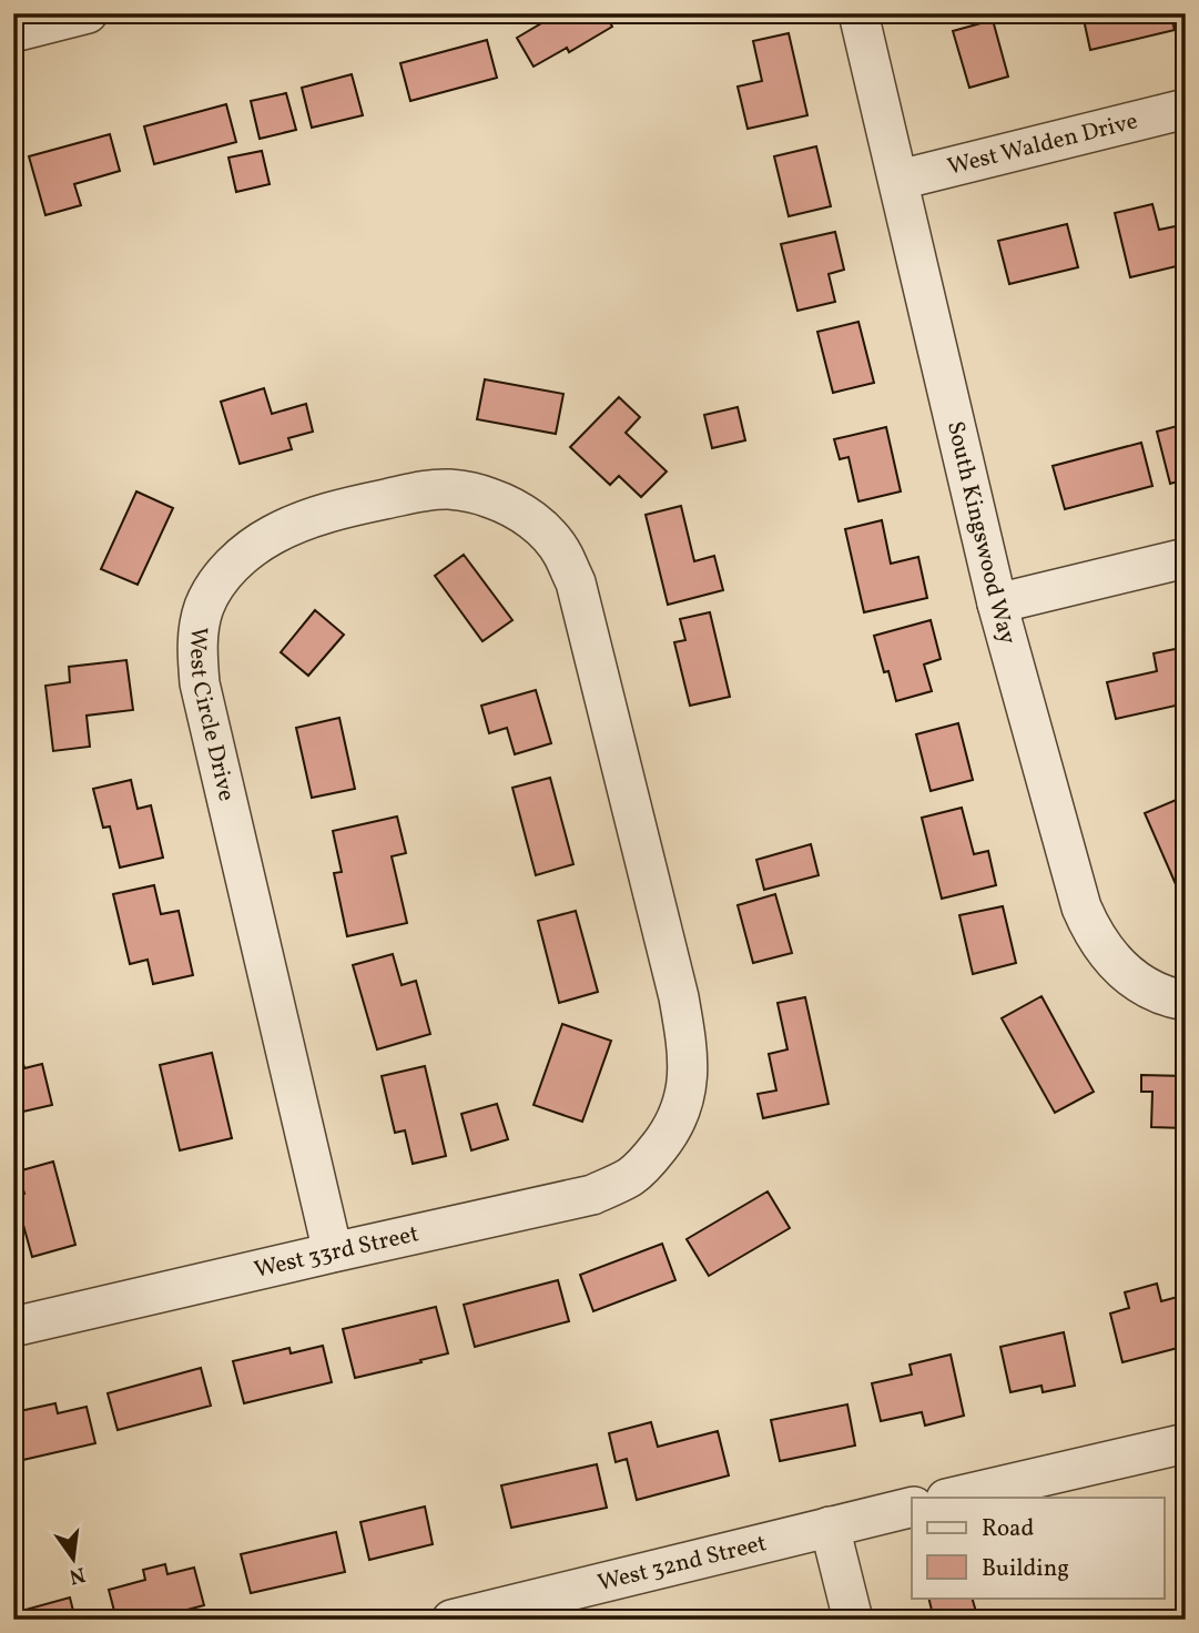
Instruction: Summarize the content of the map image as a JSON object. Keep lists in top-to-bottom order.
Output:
{
  "streets": {
    "street": [
      "West Walden Drive",
      "South Kingswood Way",
      "West Circle Drive",
      "West 33rd Street",
      "West 32nd Street"
    ]
  },
  "crossings": [
    ["West Walden Drive", "South Kingswood Way"],
    ["West Circle Drive", "West 33rd Street"]
  ],
  "legend": ["Road", "Building"],
  "north": "bottom"
}
